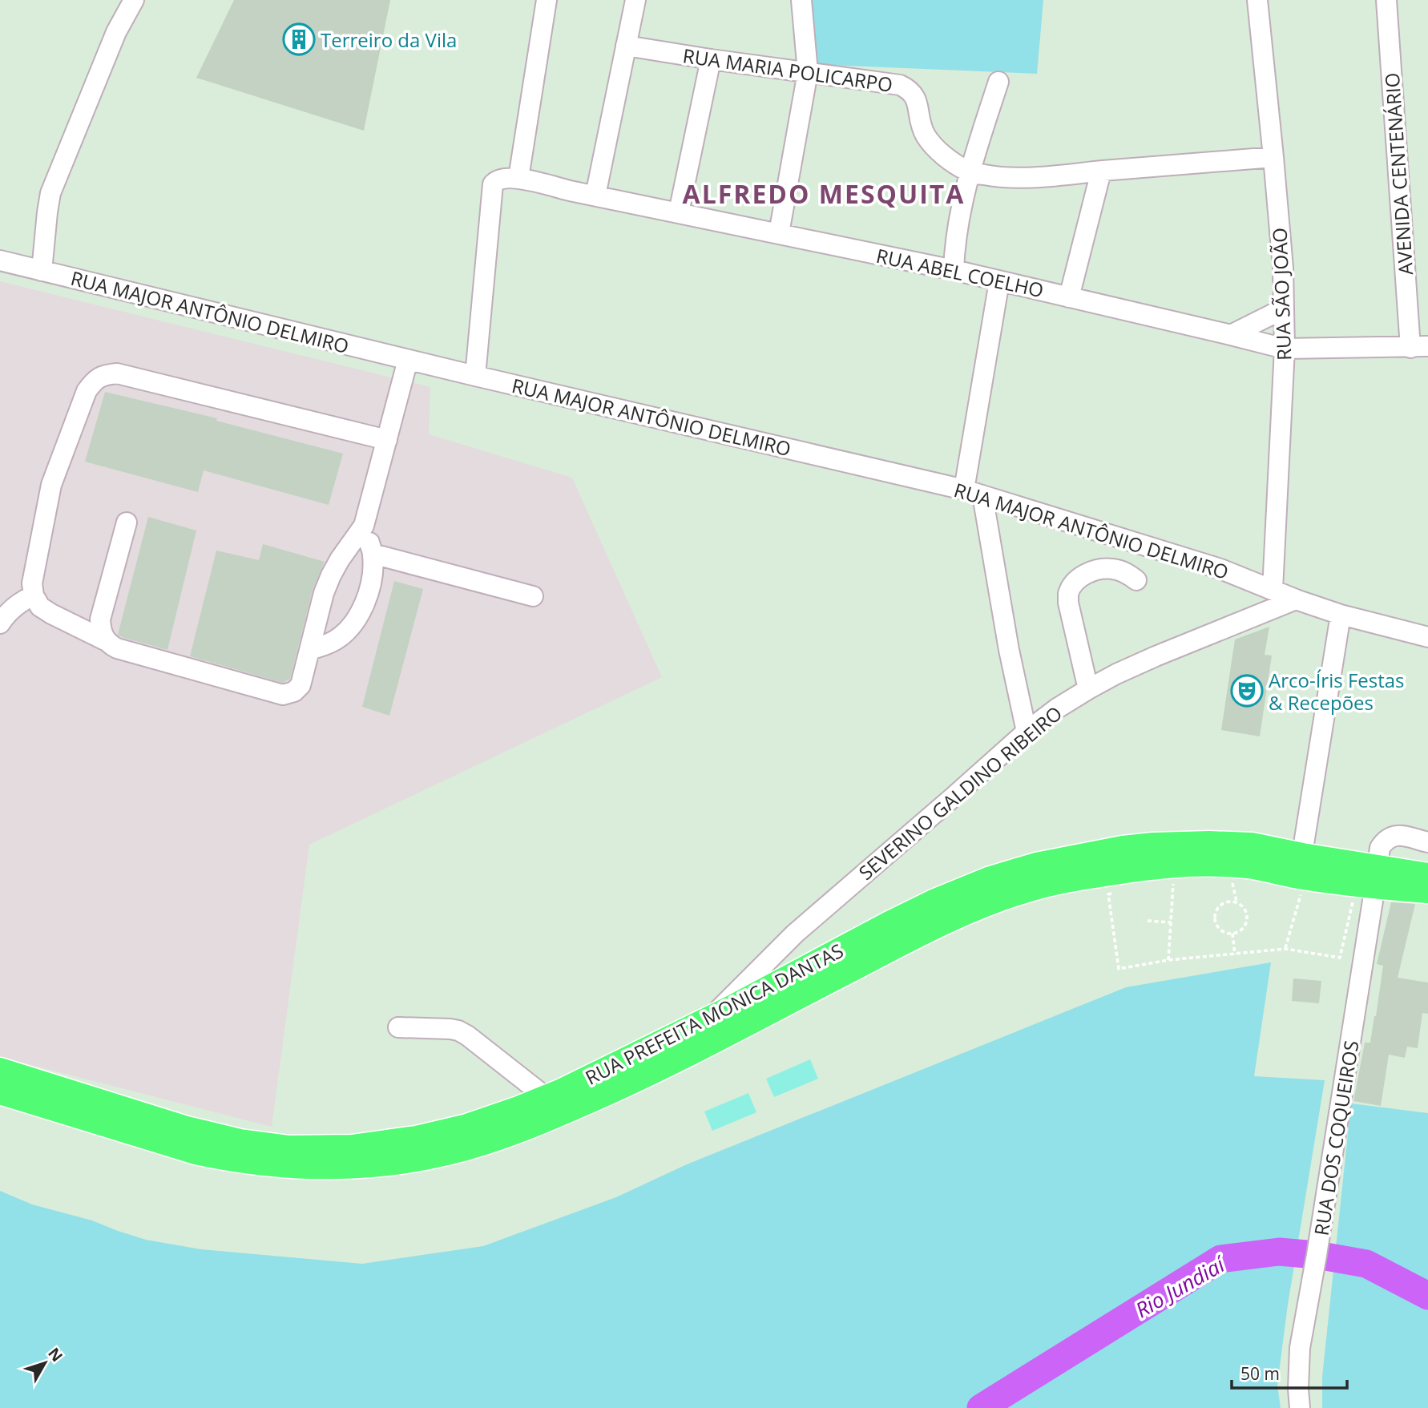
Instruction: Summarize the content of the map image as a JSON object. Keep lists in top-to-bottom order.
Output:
{
  "streets": {
    "main road": ["RUA PREFEITA MONICA DANTAS"],
    "street": [
      "RUA MARIA POLICARPO",
      "AVENIDA CENTENÁRIO",
      "RUA ABEL COELHO",
      "RUA SÃO JOÃO",
      "RUA MAJOR ANTÔNIO DELMIRO",
      "SEVERINO GALDINO RIBEIRO",
      "RUA DOS COQUEIROS"
    ]
  },
  "crossings": [
    ["AVENIDA CENTENÁRIO", "RUA ABEL COELHO"],
    ["RUA ABEL COELHO", "RUA SÃO JOÃO"],
    ["RUA ABEL COELHO", "RUA MAJOR ANTÔNIO DELMIRO"],
    ["RUA SÃO JOÃO", "RUA MAJOR ANTÔNIO DELMIRO"],
    ["RUA MAJOR ANTÔNIO DELMIRO", "SEVERINO GALDINO RIBEIRO"],
    ["SEVERINO GALDINO RIBEIRO", "RUA PREFEITA MONICA DANTAS"],
    ["RUA PREFEITA MONICA DANTAS", "RUA DOS COQUEIROS"]
  ],
  "districts": ["ALFREDO MESQUITA"],
  "water": ["Rio Jundiaí"],
  "places": {
    "building": ["Terreiro da Vila"],
    "theatre": ["Arco-Íris Festas & Recepões"]
  },
  "scale_bar": "50 m",
  "north": "top right"
}
